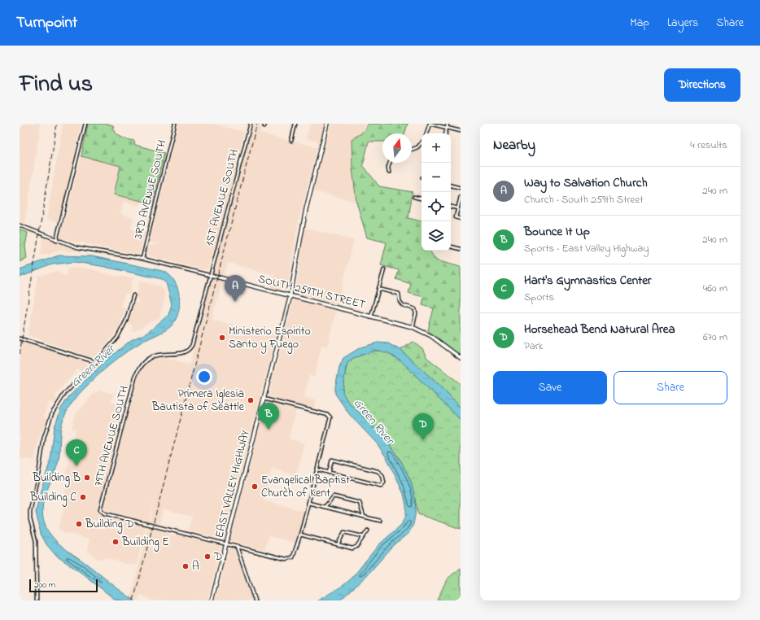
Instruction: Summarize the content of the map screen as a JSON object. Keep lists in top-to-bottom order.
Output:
{
  "streets": {
    "main road": ["SOUTH 259TH STREET", "EAST VALLEY HIGHWAY"],
    "street": ["3RD AVENUE SOUTH", "1ST AVENUE SOUTH", "79TH AVENUE SOUTH"]
  },
  "crossings": [
    ["3RD AVENUE SOUTH", "SOUTH 259TH STREET"],
    ["1ST AVENUE SOUTH", "SOUTH 259TH STREET"],
    ["1ST AVENUE SOUTH", "79TH AVENUE SOUTH"],
    ["SOUTH 259TH STREET", "EAST VALLEY HIGHWAY"],
    ["79TH AVENUE SOUTH", "EAST VALLEY HIGHWAY"]
  ],
  "water": ["Green River"],
  "places": [
    "Ministerio Espirito Santo y Fuego",
    "Primera Iglesia Bautista of Seattle",
    "Building B",
    "Evangelical Baptist Church of Kent",
    "Building C",
    "Building D",
    "Building E",
    "D",
    "A"
  ],
  "scale_bar": "200 m",
  "north": "top",
  "page": {
    "header": "Turnpoint",
    "nav": ["Map", "Layers", "Share"],
    "title": "Find us",
    "buttons": [
      "Directions",
      ["Save", "Share"]
    ],
    "heading": ["Nearby", "4 results"],
    "map_buttons": ["+", "−"],
    "list": [
      {
        "mark": "A",
        "name": "Way to Salvation Church",
        "note": "Church · South 259th Street",
        "value": "240 m"
      },
      {
        "mark": "B",
        "name": "Bounce It Up",
        "note": "Sports · East Valley Highway",
        "value": "240 m"
      },
      {
        "mark": "C",
        "name": "Hart's Gymnastics Center",
        "note": "Sports",
        "value": "460 m"
      },
      {
        "mark": "D",
        "name": "Horsehead Bend Natural Area",
        "note": "Park",
        "value": "670 m"
      }
    ],
    "pins": [
      "A",
      "B",
      "D",
      "C"
    ],
    "scale": "200 m"
  }
}
